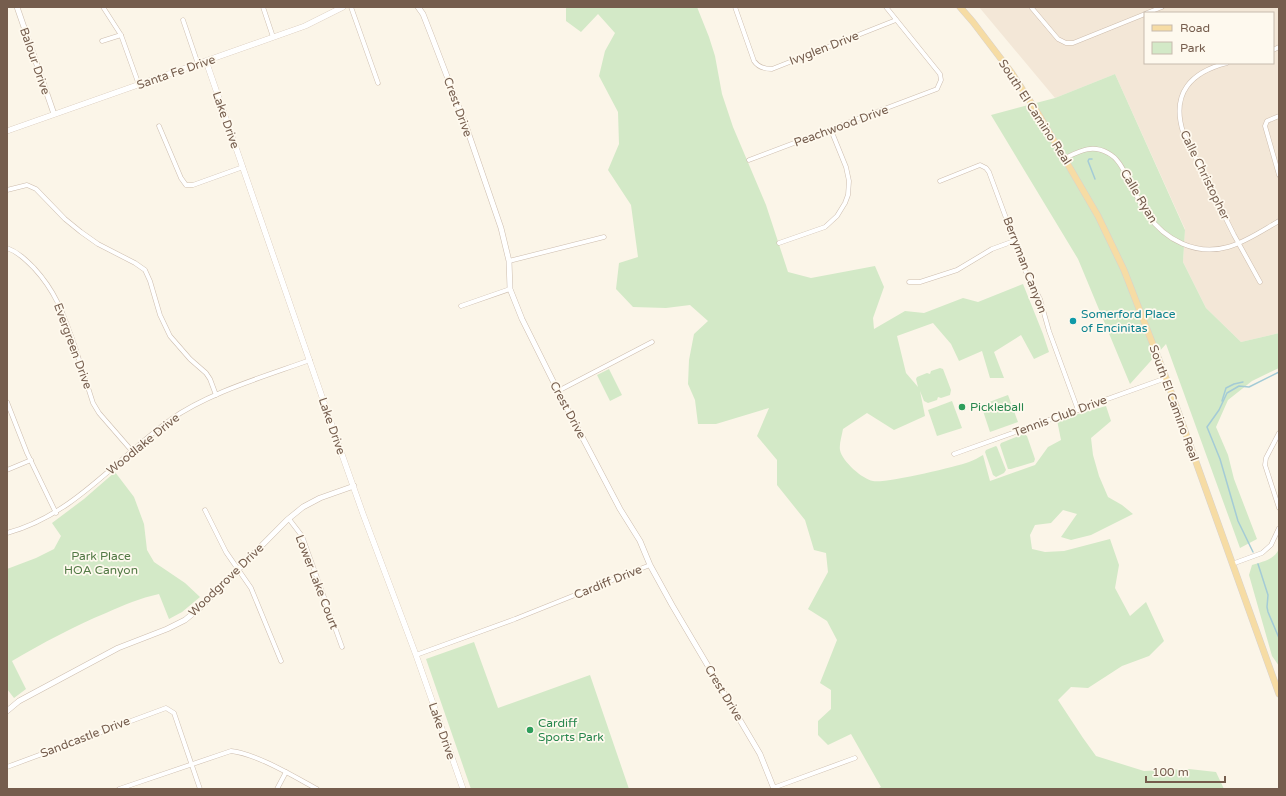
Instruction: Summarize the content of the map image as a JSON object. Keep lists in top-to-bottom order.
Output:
{
  "streets": {
    "main road": ["Santa Fe Drive", "South El Camino Real", "Lake Drive"],
    "street": [
      "Ivyglen Drive",
      "Balour Drive",
      "Crest Drive",
      "Peachwood Drive",
      "Calle Christopher",
      "Calle Ryan",
      "Berryman Canyon",
      "Evergreen Drive",
      "Tennis Club Drive",
      "Woodlake Drive",
      "Woodgrove Drive",
      "Lower Lake Court",
      "Cardiff Drive",
      "Sandcastle Drive"
    ]
  },
  "crossings": [
    ["Ivyglen Drive", "Peachwood Drive"],
    ["Balour Drive", "Santa Fe Drive"],
    ["Santa Fe Drive", "Lake Drive"],
    ["Crest Drive", "Cardiff Drive"],
    ["South El Camino Real", "Calle Ryan"],
    ["South El Camino Real", "Tennis Club Drive"],
    ["Lake Drive", "Woodlake Drive"],
    ["Lake Drive", "Woodgrove Drive"],
    ["Lake Drive", "Cardiff Drive"],
    ["Calle Christopher", "Calle Ryan"],
    ["Berryman Canyon", "Tennis Club Drive"],
    ["Evergreen Drive", "Woodlake Drive"],
    ["Woodgrove Drive", "Lower Lake Court"]
  ],
  "parks": ["Park Place HOA Canyon"],
  "places": ["Somerford Place of Encinitas", "Pickleball", "Cardiff Sports Park"],
  "legend": ["Road", "Park"],
  "scale_bar": "100 m"
}
